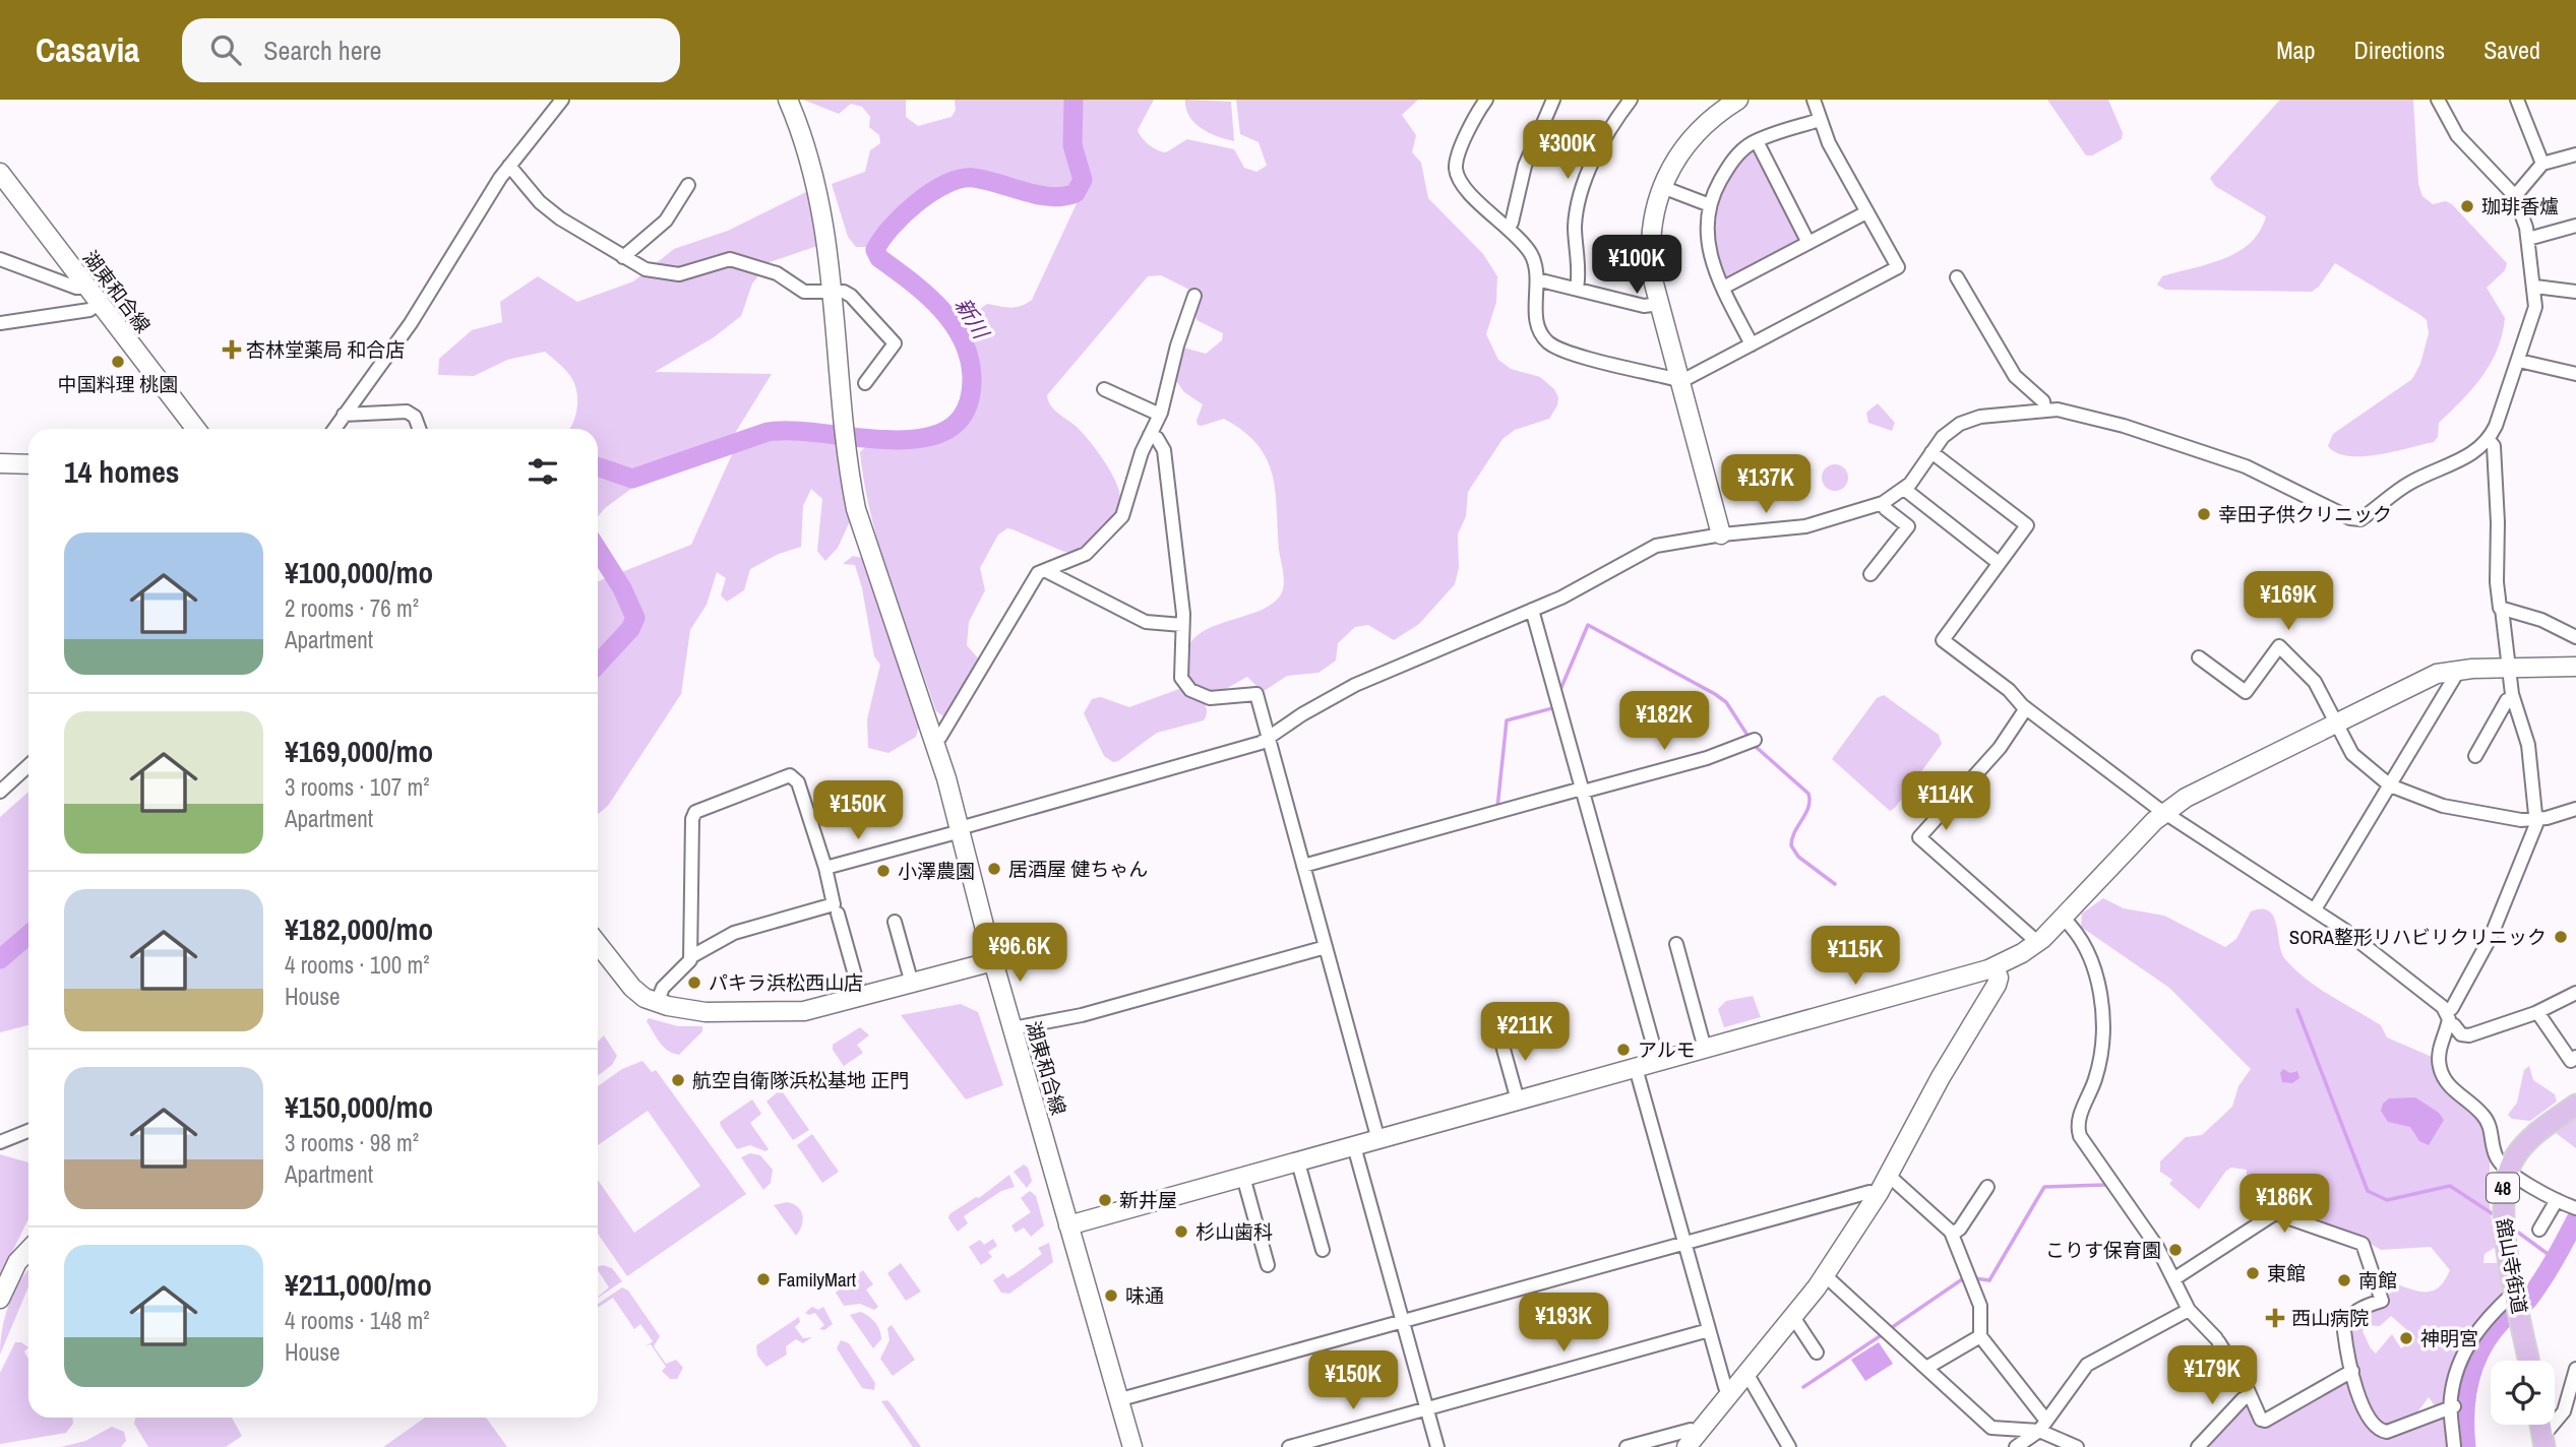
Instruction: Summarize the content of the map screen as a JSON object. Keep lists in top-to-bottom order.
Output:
{
  "streets": {
    "main road": ["48", "舘山寺街道"],
    "street": ["湖東和合線"]
  },
  "water": ["新川"],
  "places": {
    "other": [
      "珈琲香爐",
      "中国料理 桃園",
      "幸田子供クリニック",
      "居酒屋 健ちゃん",
      "小澤農園",
      "SORA整形リハビリクリニック",
      "パキラ浜松西山店",
      "アルモ",
      "航空自衛隊浜松基地 正門",
      "新井屋",
      "杉山歯科",
      "こりす保育園",
      "東館",
      "FamilyMart",
      "南館",
      "味通",
      "神明宮"
    ],
    "health": ["杏林堂薬局 和合店", "西山病院"]
  },
  "page": {
    "header": "Casavia",
    "search": "Search here",
    "nav": ["Map", "Directions", "Saved"],
    "price": [
      "¥300K",
      "¥100K",
      "¥137K",
      "¥169K",
      "¥182K",
      "¥114K",
      "¥150K",
      "¥96.6K",
      "¥115K",
      "¥211K",
      "¥186K",
      "¥193K",
      "¥179K",
      "¥150K"
    ],
    "heading": "14 homes",
    "list": [
      {
        "name": "¥100,000/mo",
        "note": "2 rooms · 76 m² · Apartment"
      },
      {
        "name": "¥169,000/mo",
        "note": "3 rooms · 107 m² · Apartment"
      },
      {
        "name": "¥182,000/mo",
        "note": "4 rooms · 100 m² · House"
      },
      {
        "name": "¥150,000/mo",
        "note": "3 rooms · 98 m² · Apartment"
      },
      {
        "name": "¥211,000/mo",
        "note": "4 rooms · 148 m² · House"
      }
    ]
  }
}
